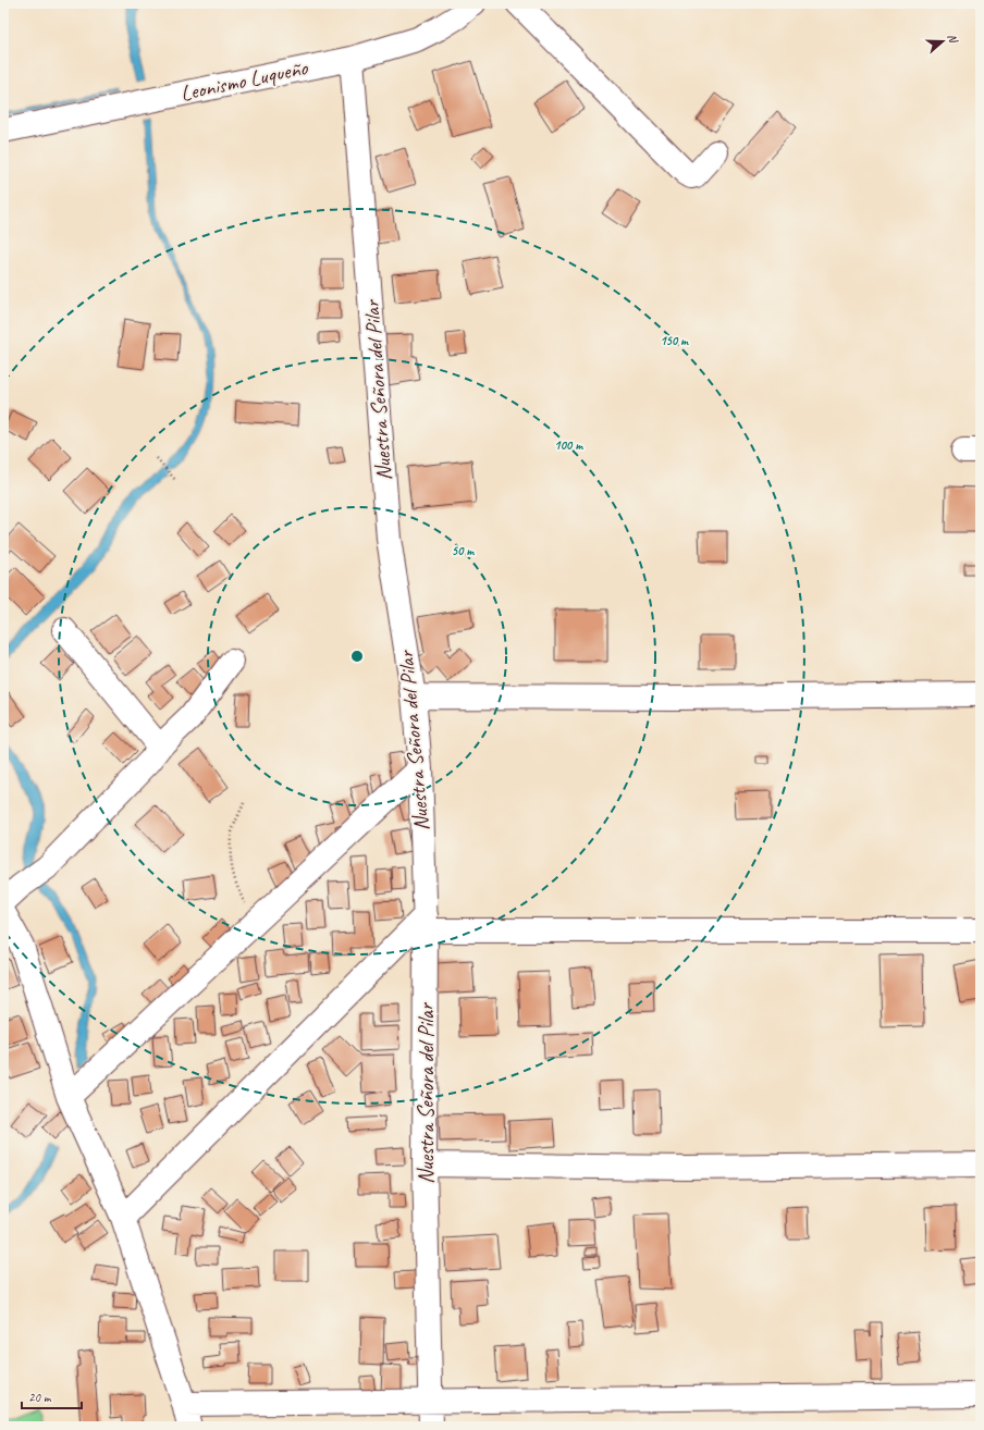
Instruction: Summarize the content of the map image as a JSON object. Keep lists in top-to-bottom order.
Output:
{
  "streets": {
    "street": ["Leonismo Luqueño", "Nuestra Señora del Pilar"]
  },
  "crossings": [
    ["Leonismo Luqueño", "Nuestra Señora del Pilar"]
  ],
  "scale_bar": "20 m",
  "north": "right",
  "rings": ["150 m", "100 m", "50 m"]
}
